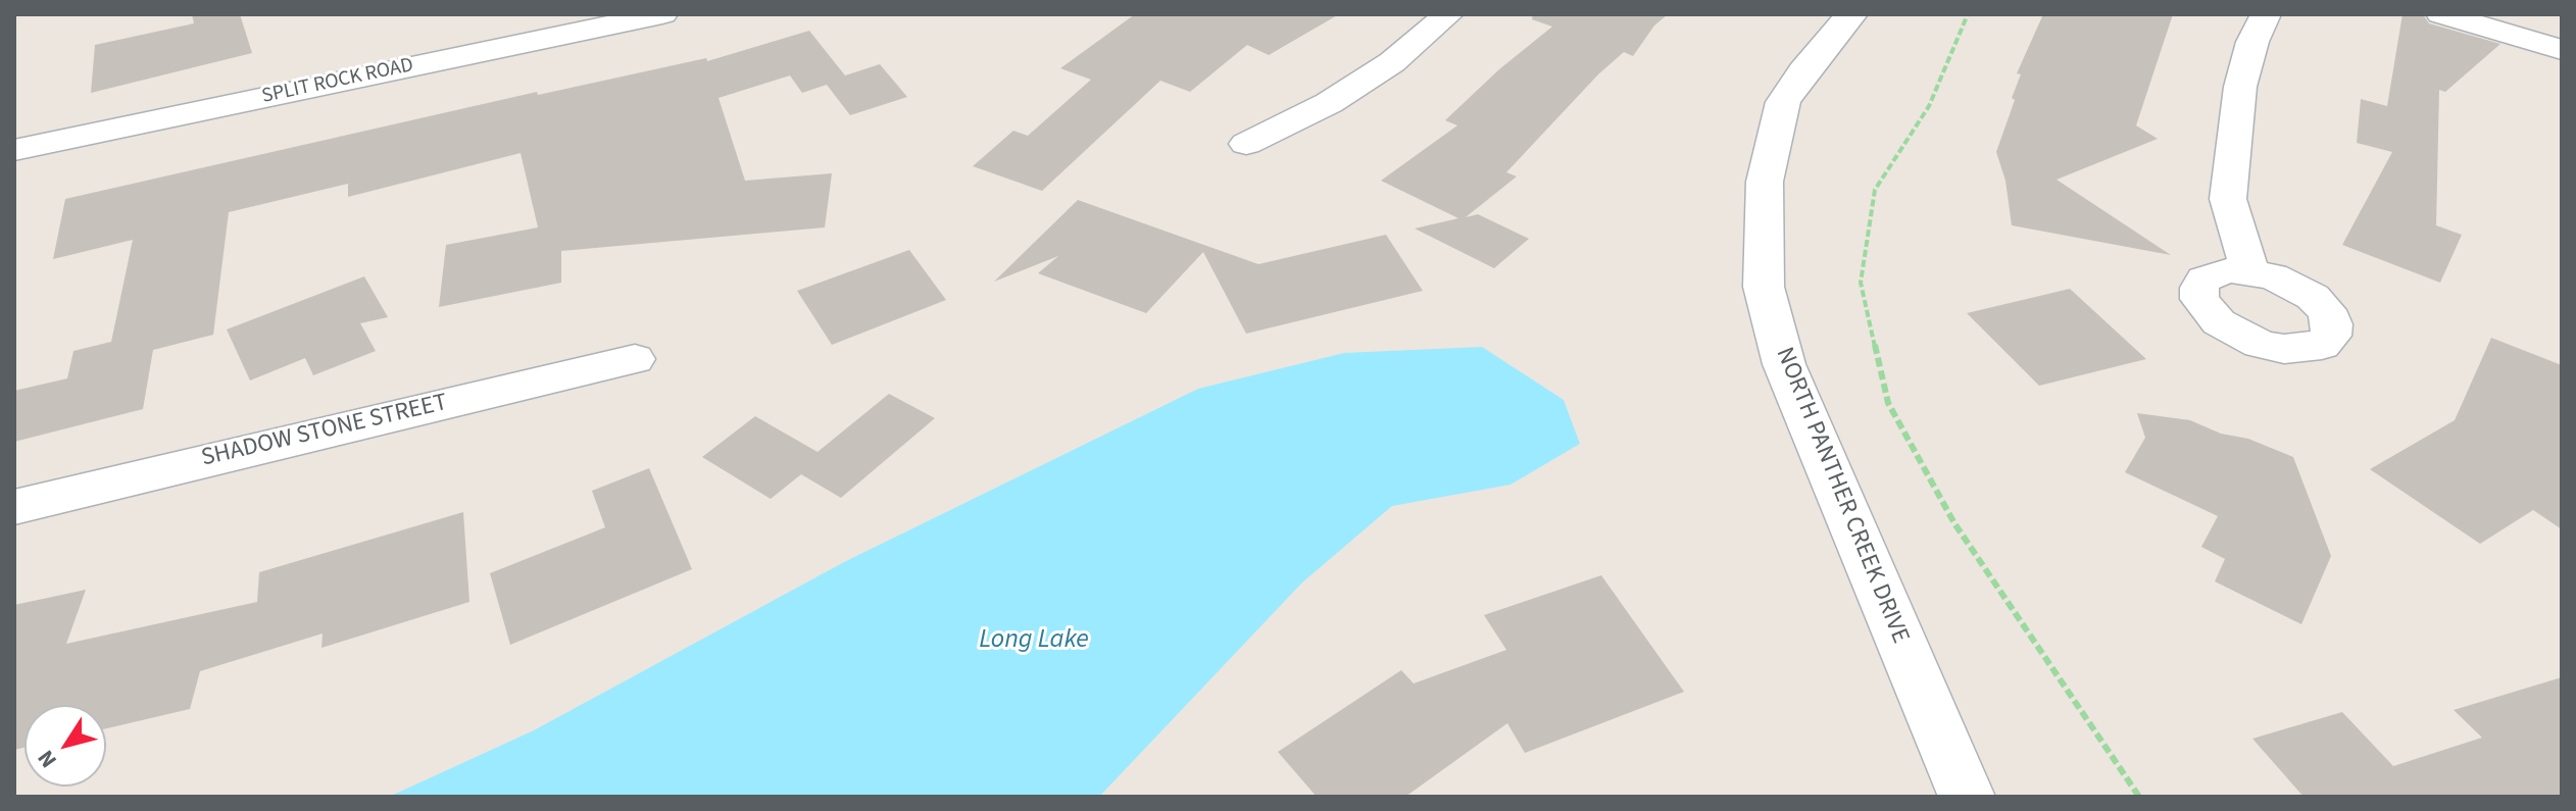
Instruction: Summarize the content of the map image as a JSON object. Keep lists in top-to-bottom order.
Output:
{
  "streets": {
    "street": ["SPLIT ROCK ROAD", "SHADOW STONE STREET", "NORTH PANTHER CREEK DRIVE"]
  },
  "water": ["Long Lake"],
  "north": "bottom left"
}
